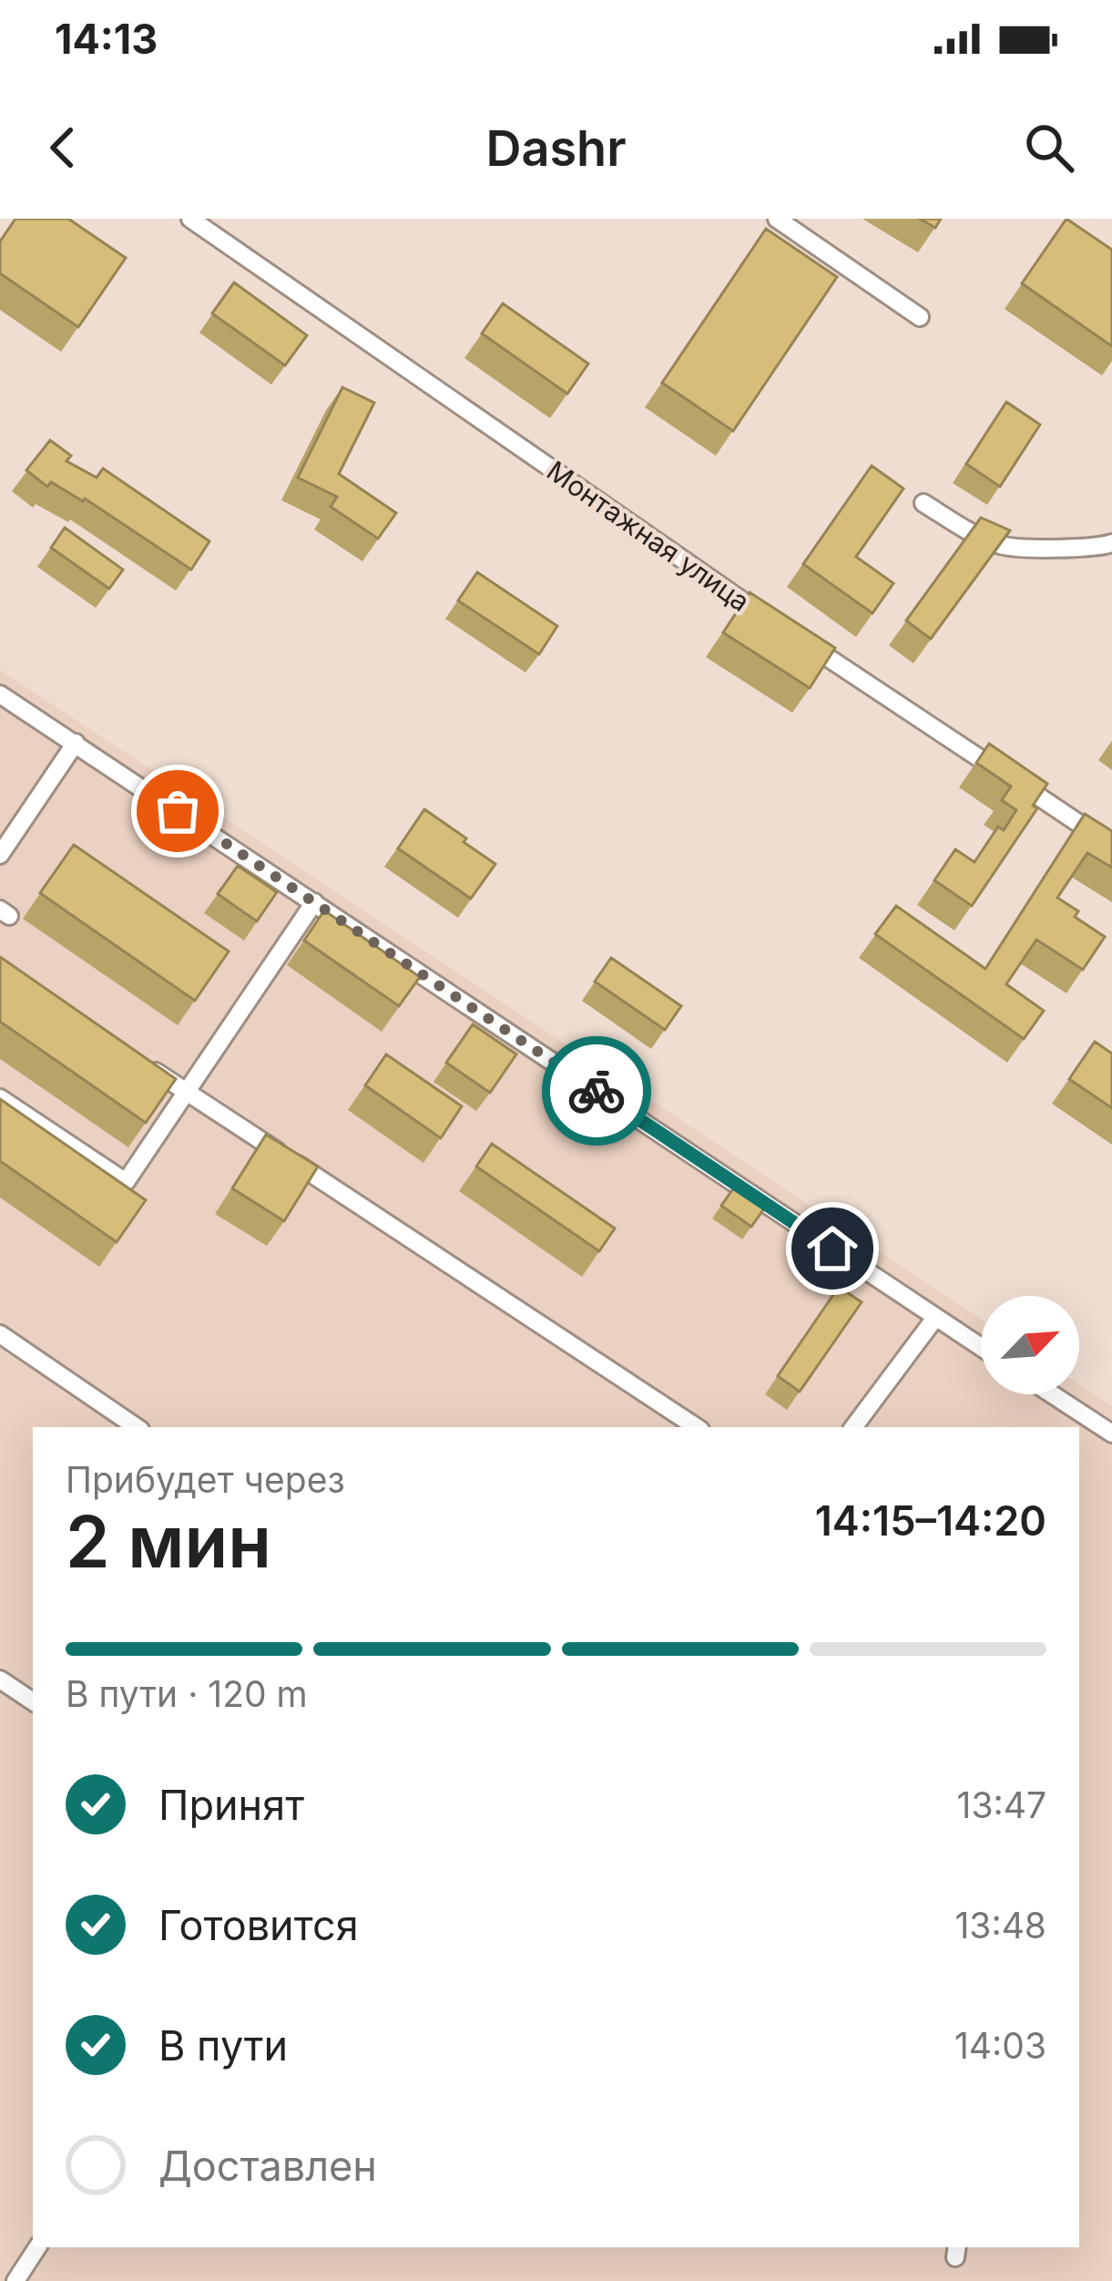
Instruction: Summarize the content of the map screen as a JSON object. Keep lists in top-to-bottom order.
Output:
{
  "streets": {
    "street": ["Монтажная улица"]
  },
  "north": "top right",
  "page": {
    "status": "14:13",
    "header": "Dashr",
    "heading": ["2 мин", "Прибудет через", "14:15–14:20"],
    "bar": "В пути · 120 m",
    "list": [
      ["Принят", "13:47"],
      ["Готовится", "13:48"],
      ["В пути", "14:03"],
      "Доставлен"
    ]
  }
}
